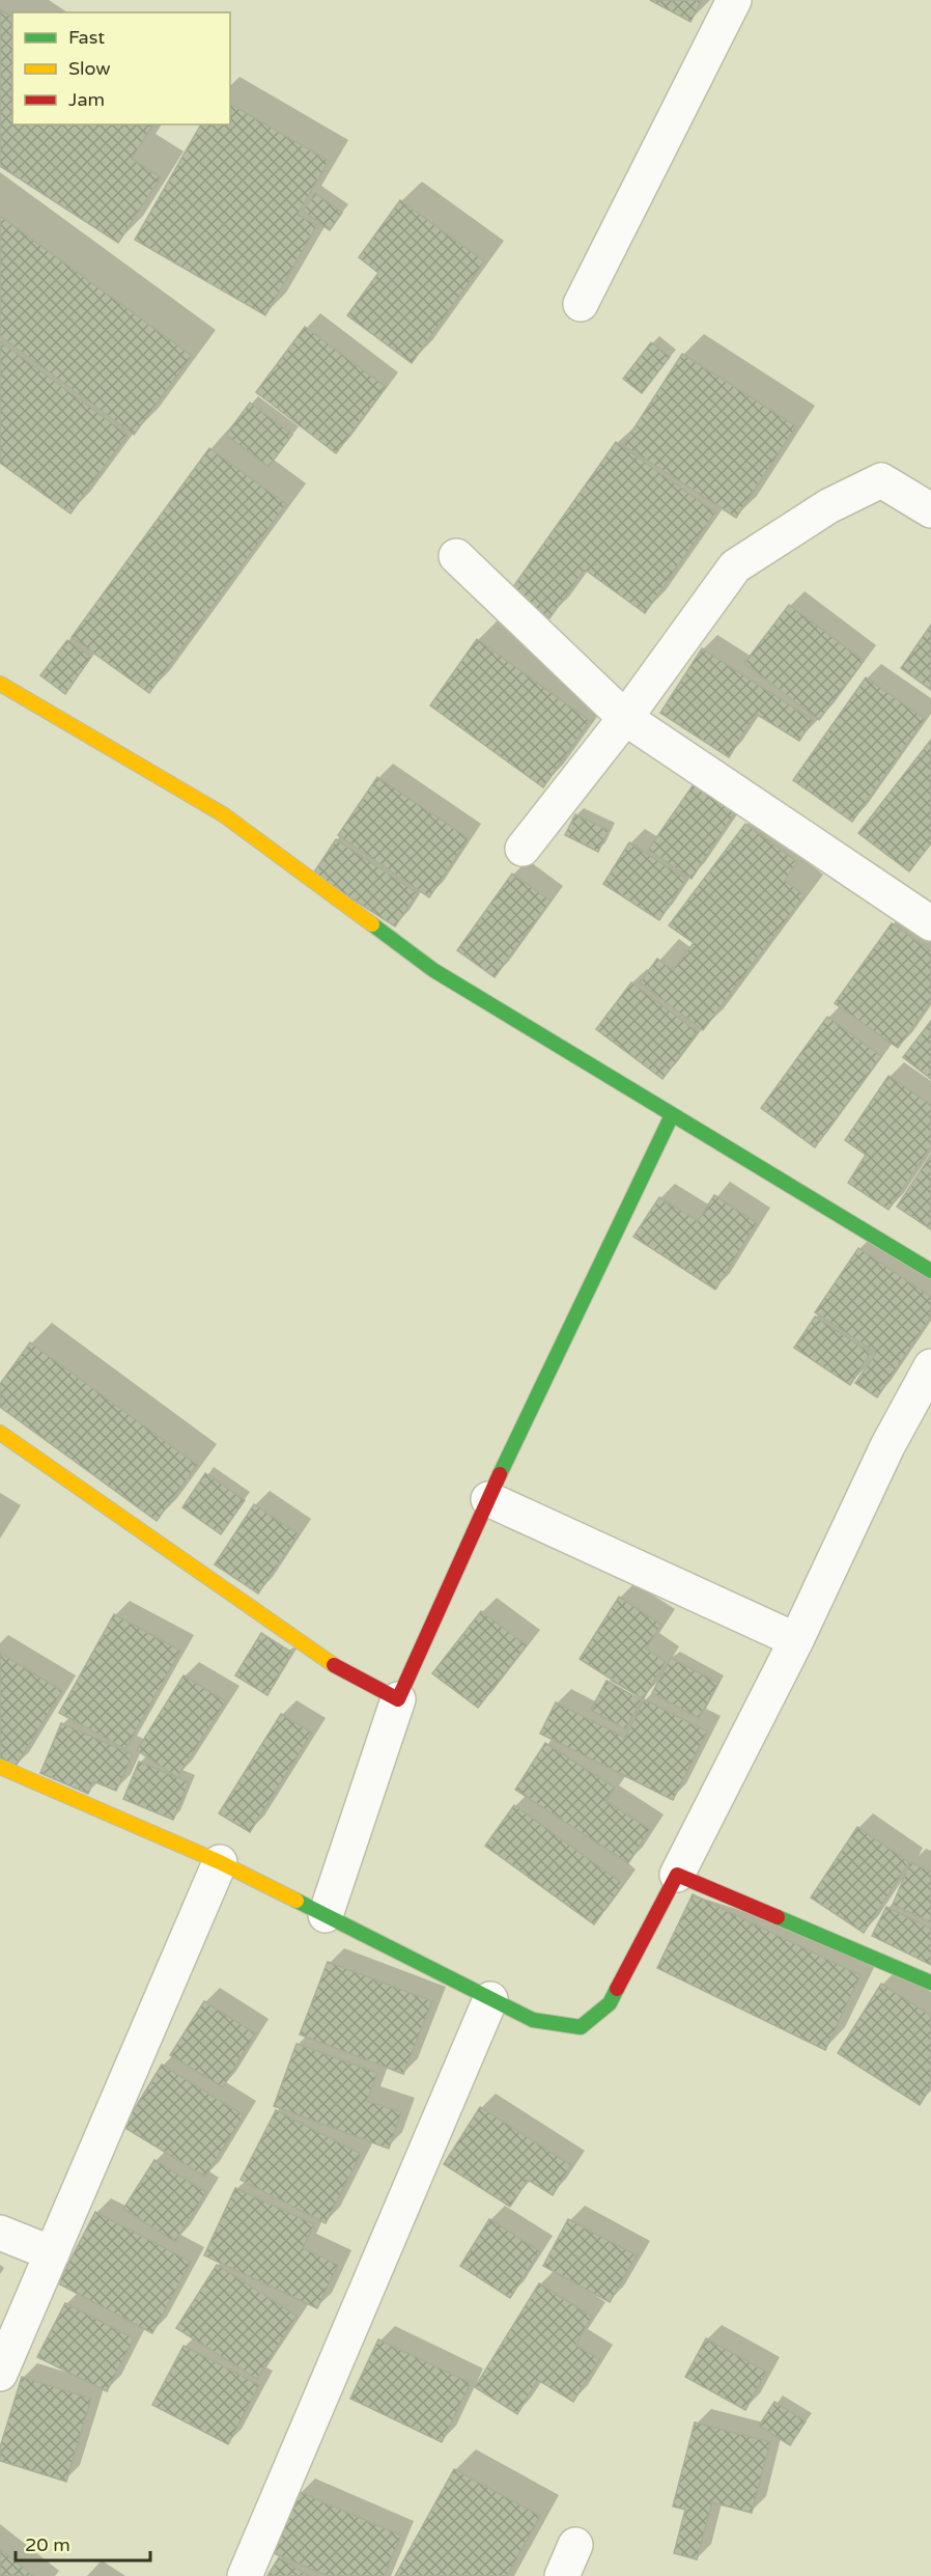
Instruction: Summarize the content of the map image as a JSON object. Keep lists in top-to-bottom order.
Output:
{
  "legend": ["Fast", "Slow", "Jam"],
  "scale_bar": "20 m"
}
